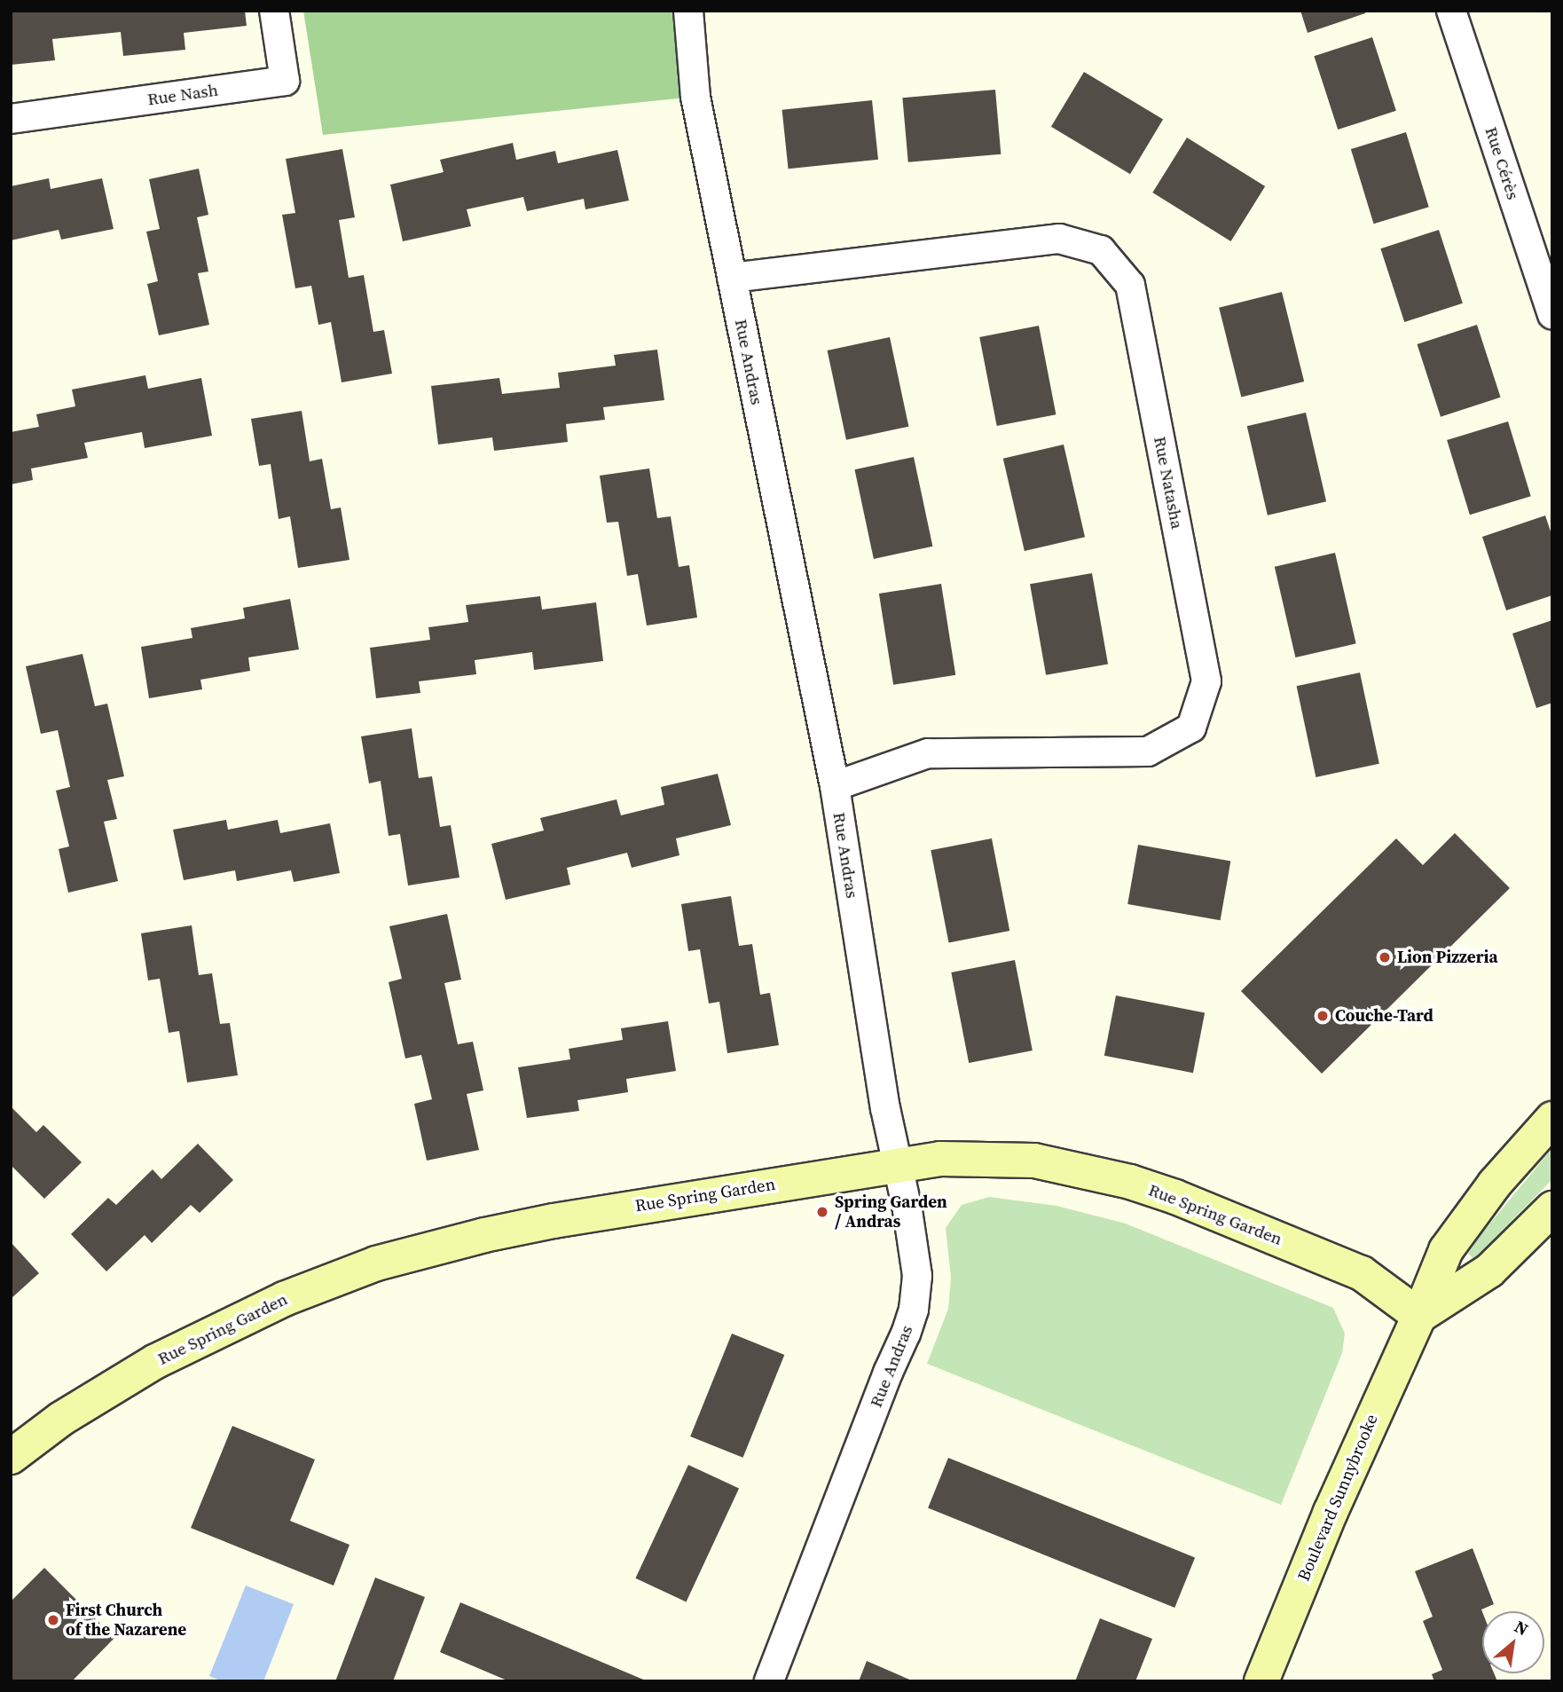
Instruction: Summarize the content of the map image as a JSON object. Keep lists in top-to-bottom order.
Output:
{
  "streets": {
    "street": [
      "Rue Nash",
      "Rue Cérès",
      "Rue Andras",
      "Rue Natasha",
      "Rue Spring Garden",
      "Boulevard Sunnybrooke"
    ]
  },
  "crossings": [
    ["Rue Andras", "Rue Natasha"],
    ["Rue Andras", "Rue Spring Garden"],
    ["Rue Spring Garden", "Boulevard Sunnybrooke"]
  ],
  "places": [
    "Lion Pizzeria",
    "Couche-Tard",
    "Spring Garden / Andras",
    "First Church of the Nazarene"
  ],
  "north": "top right"
}
